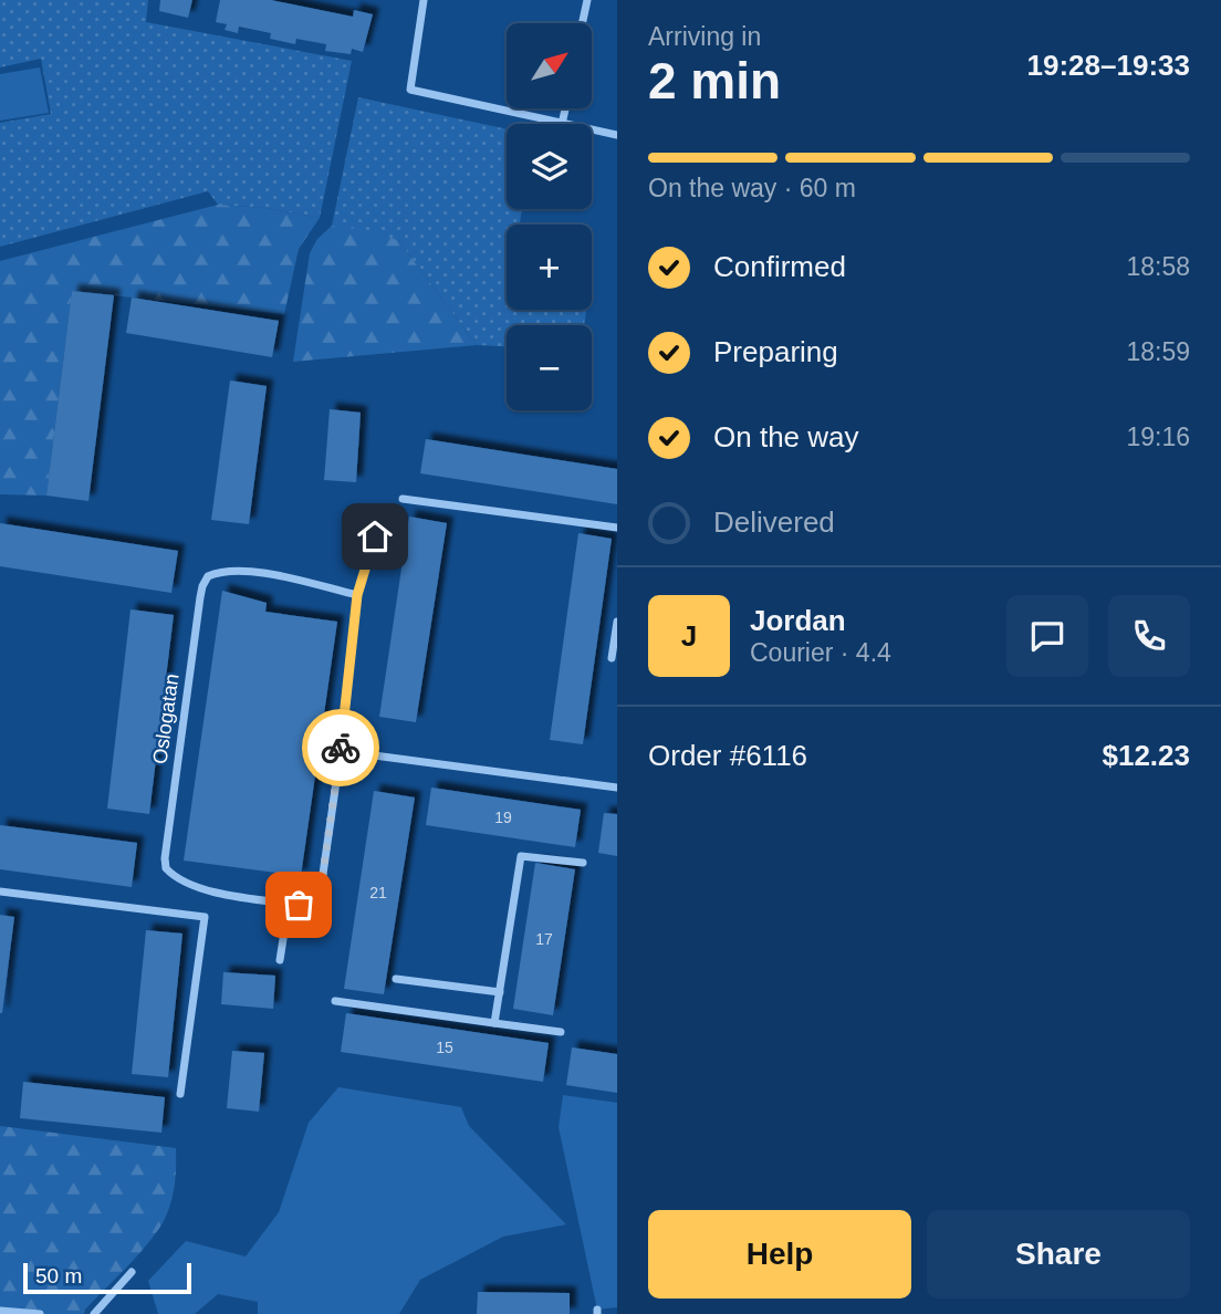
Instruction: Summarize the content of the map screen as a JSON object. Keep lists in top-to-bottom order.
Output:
{
  "streets": {
    "street": ["Oslogatan"]
  },
  "house_numbers": [
    "19",
    "21",
    "17",
    "15"
  ],
  "scale_bar": "50 m",
  "north": "top right",
  "page": {
    "heading": ["2 min", "Arriving in", "19:28–19:33"],
    "panel": [
      "Jordan",
      "Courier · 4.4",
      "Order #6116",
      "$12.23"
    ],
    "map_buttons": ["+", "−"],
    "bar": "On the way · 60 m",
    "list": [
      ["Confirmed", "18:58"],
      ["Preparing", "18:59"],
      ["On the way", "19:16"],
      "Delivered"
    ],
    "round": "J",
    "buttons": ["Help", "Share"],
    "scale": "50 m"
  }
}
